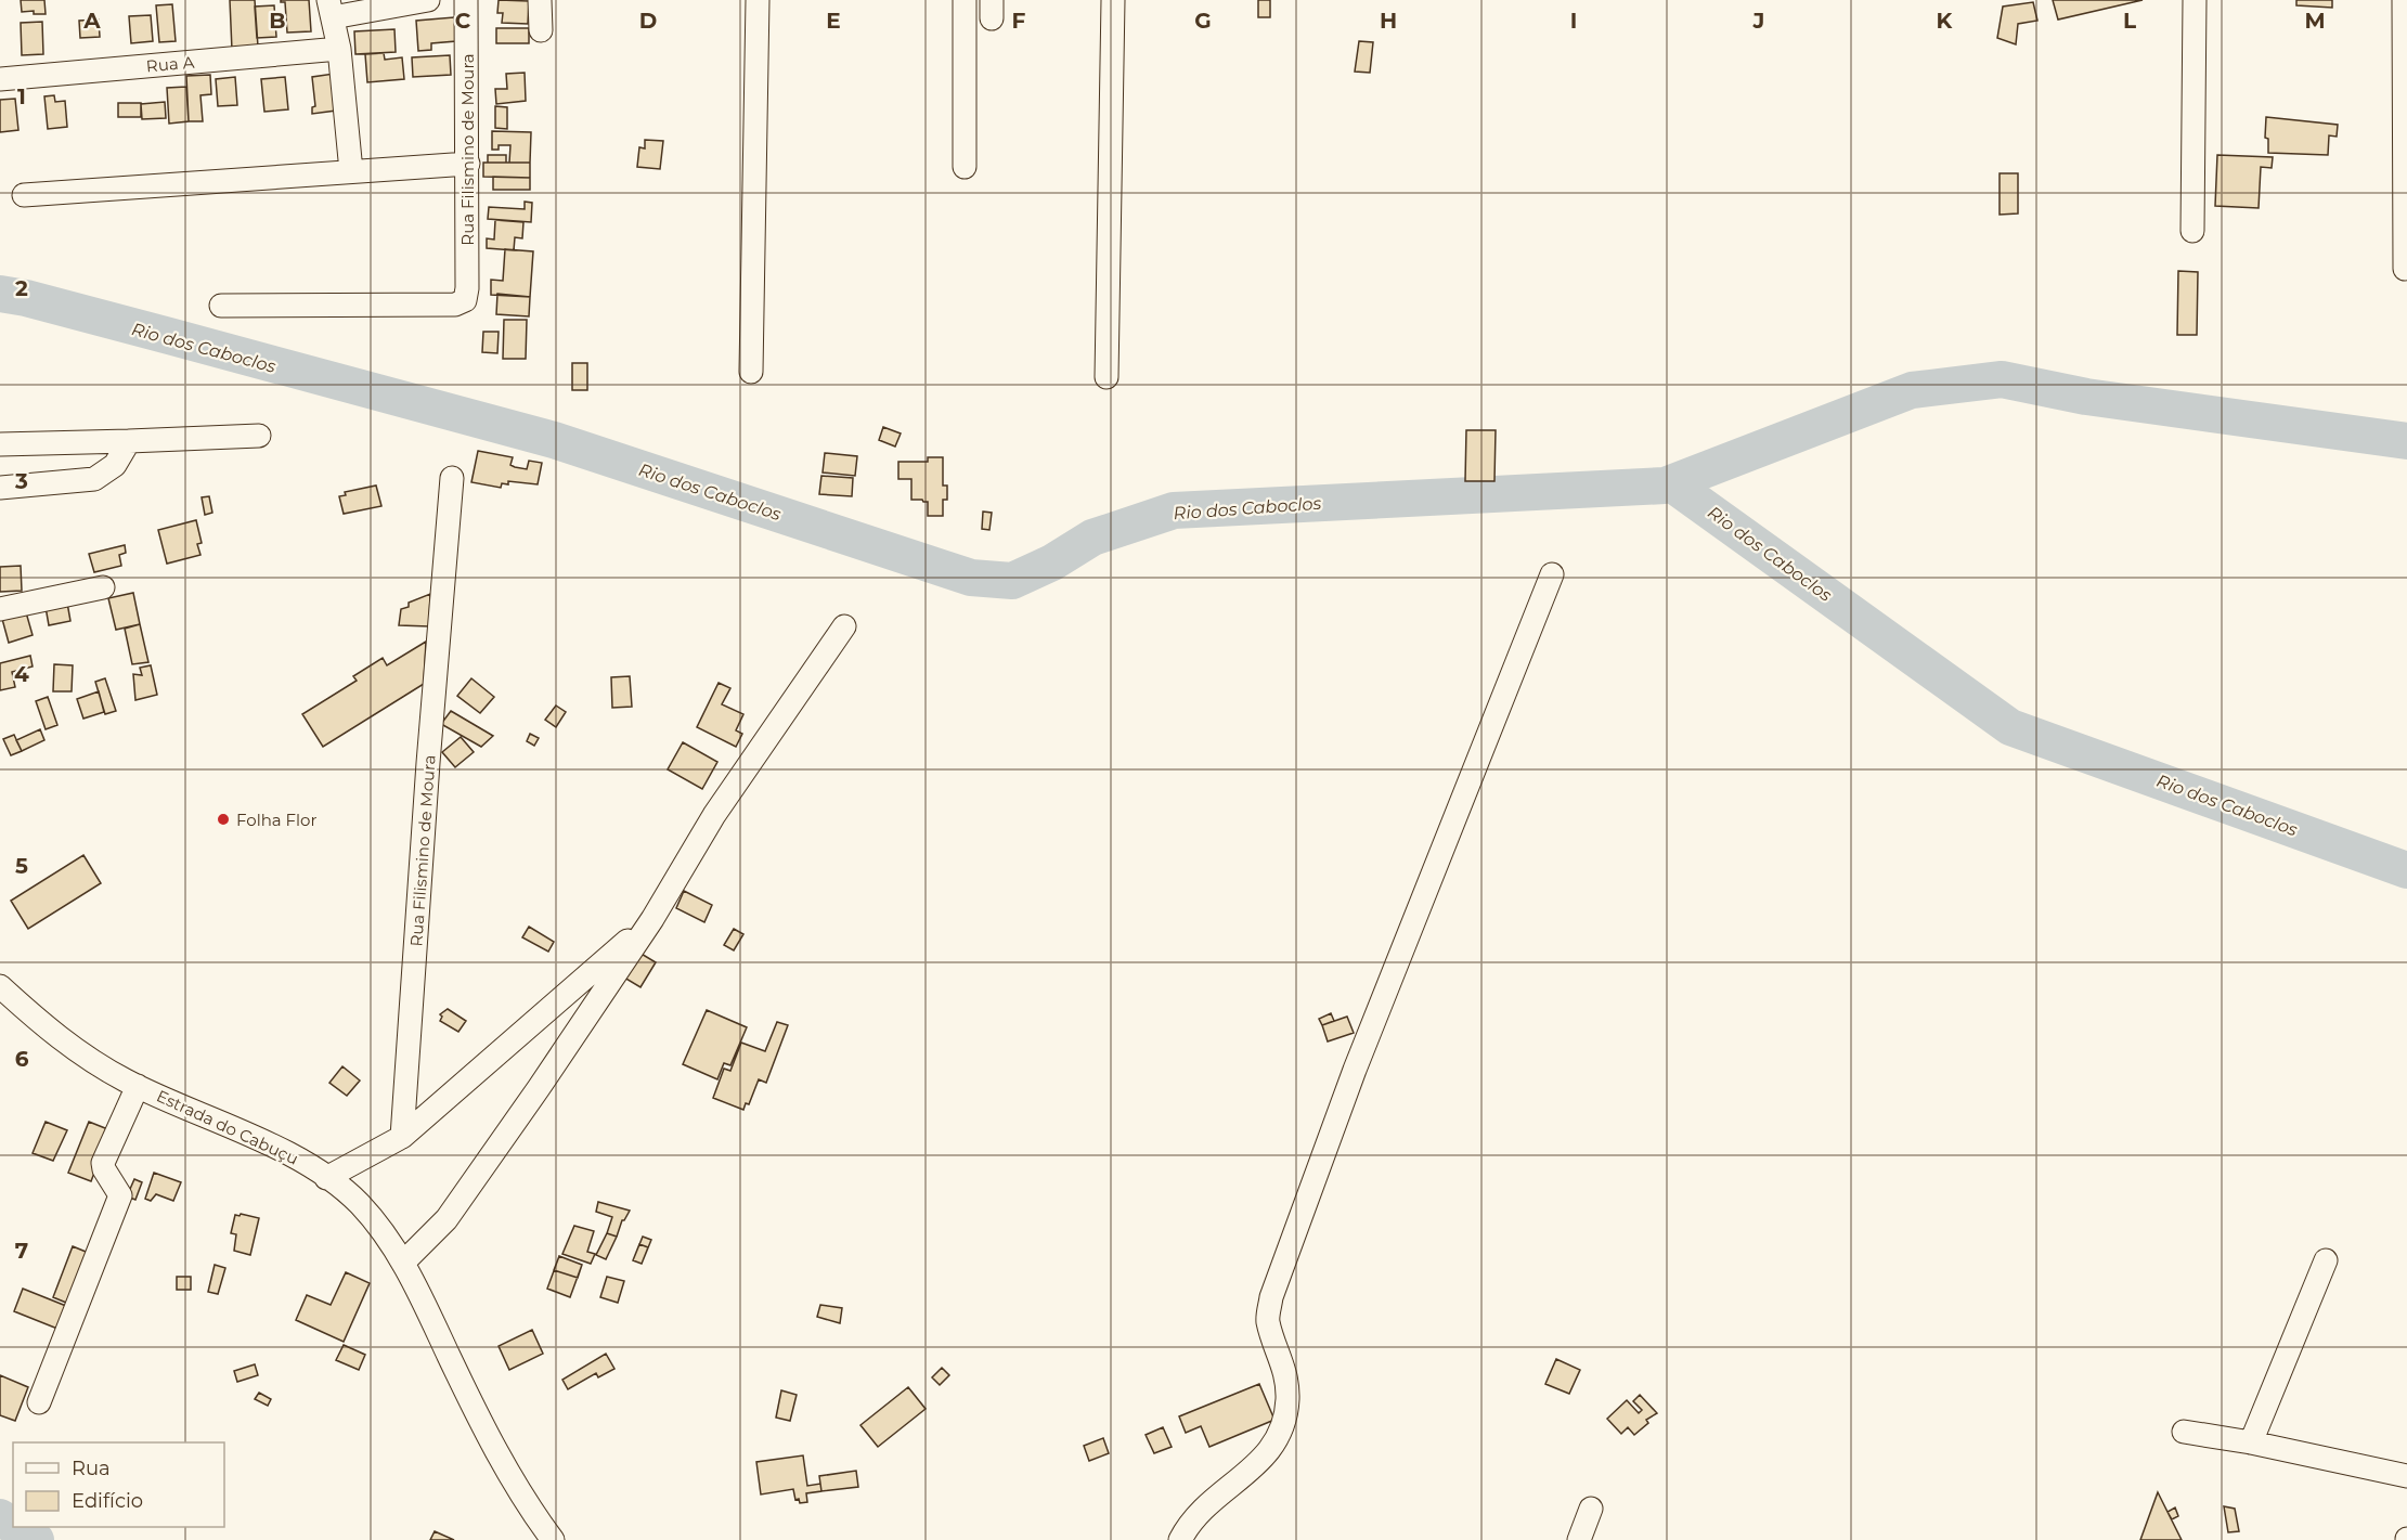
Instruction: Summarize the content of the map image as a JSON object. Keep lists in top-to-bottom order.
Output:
{
  "streets": {
    "street": ["Rua A", "Rua Filismino de Moura", "Estrada do Cabuçu"]
  },
  "water": ["Rio dos Caboclos"],
  "places": ["Folha Flor"],
  "legend": ["Rua", "Edifício"],
  "grid": {
    "columns": [
      "A",
      "B",
      "C",
      "D",
      "E",
      "F",
      "G",
      "H",
      "I",
      "J",
      "K",
      "L",
      "M"
    ],
    "rows": [
      "1",
      "2",
      "3",
      "4",
      "5",
      "6",
      "7"
    ]
  }
}
